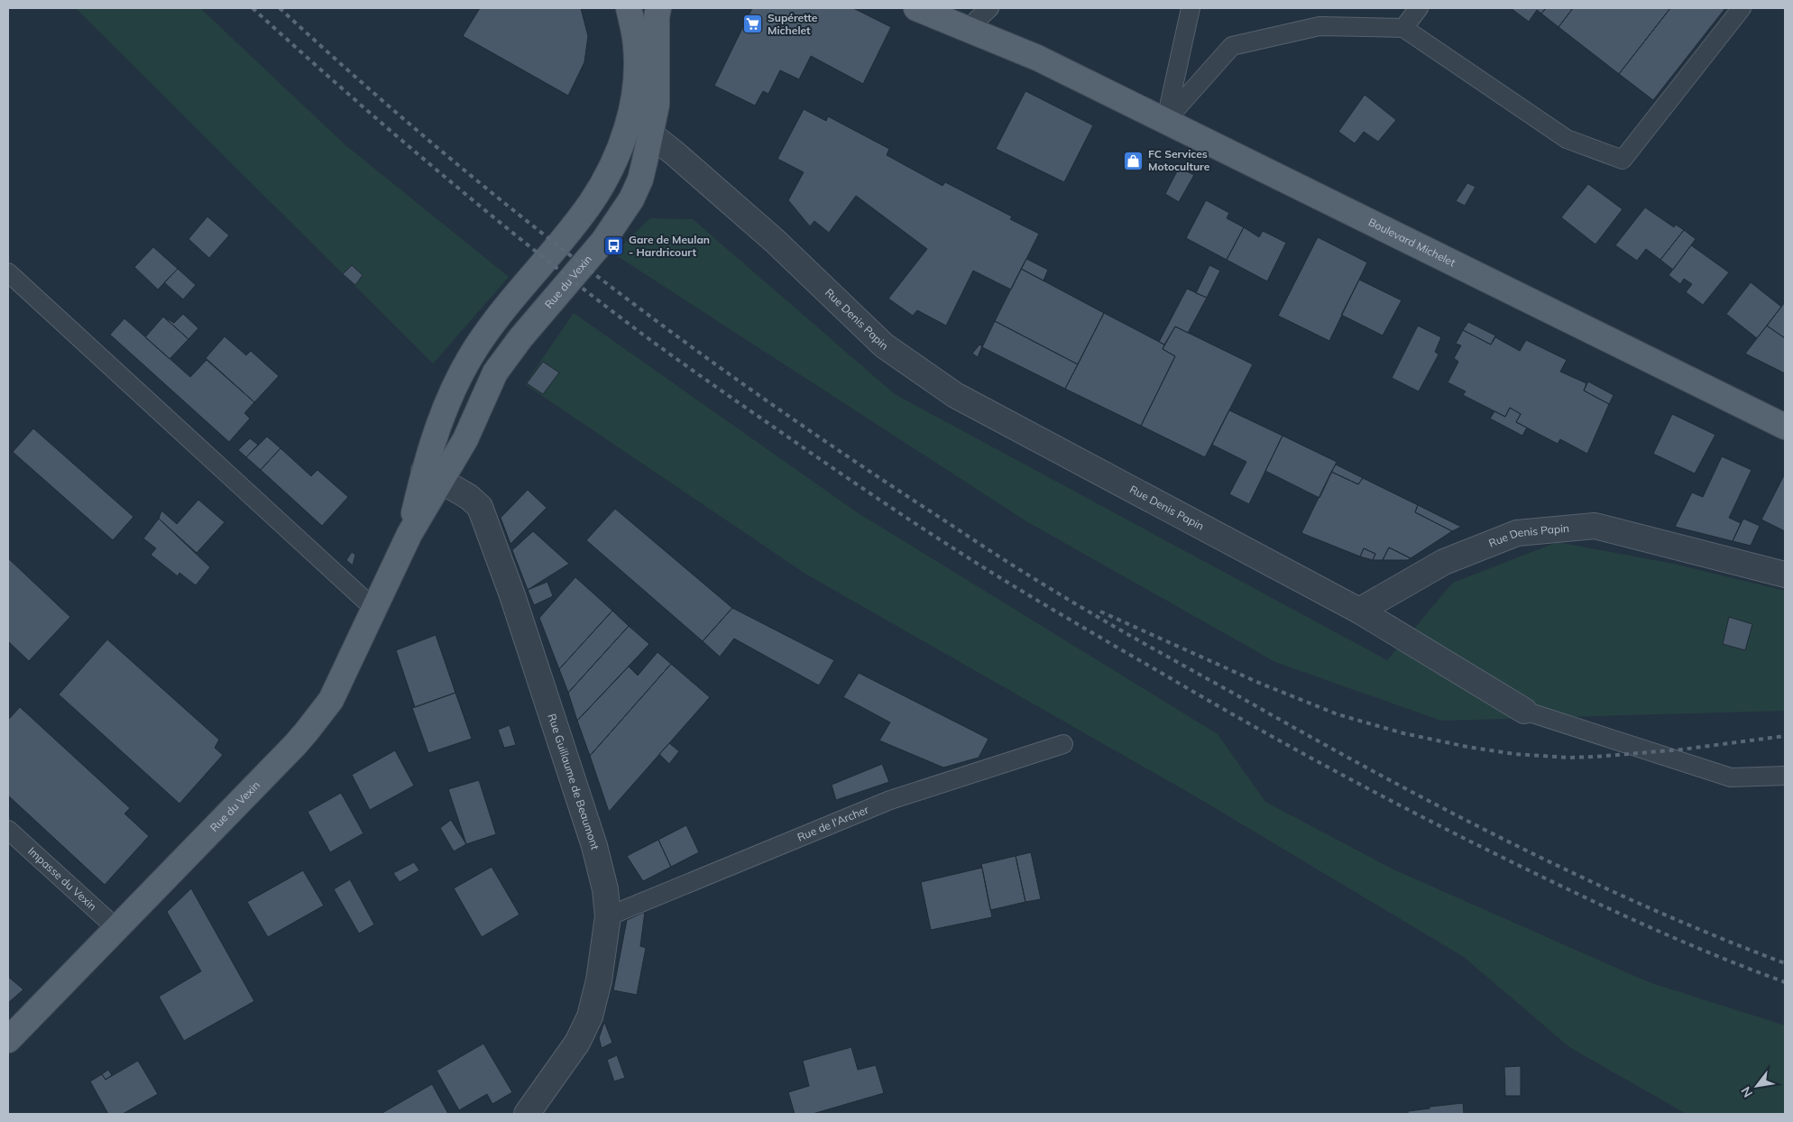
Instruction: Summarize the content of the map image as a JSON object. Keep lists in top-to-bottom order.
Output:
{
  "streets": {
    "main road": ["Boulevard Michelet", "Rue du Vexin"],
    "street": ["Rue Denis Papin", "Rue Guillaume de Beaumont"],
    "lane": ["Rue de l'Archer", "Impasse du Vexin"]
  },
  "crossings": [
    ["Rue du Vexin", "Rue Denis Papin"],
    ["Rue du Vexin", "Rue Guillaume de Beaumont"],
    ["Rue du Vexin", "Impasse du Vexin"],
    ["Rue Guillaume de Beaumont", "Rue de l'Archer"]
  ],
  "places": {
    "supermarket": ["Supérette Michelet"],
    "shop": ["FC Services Motoculture"],
    "bus stop": ["Gare de Meulan - Hardricourt"]
  },
  "north": "bottom left"
}
